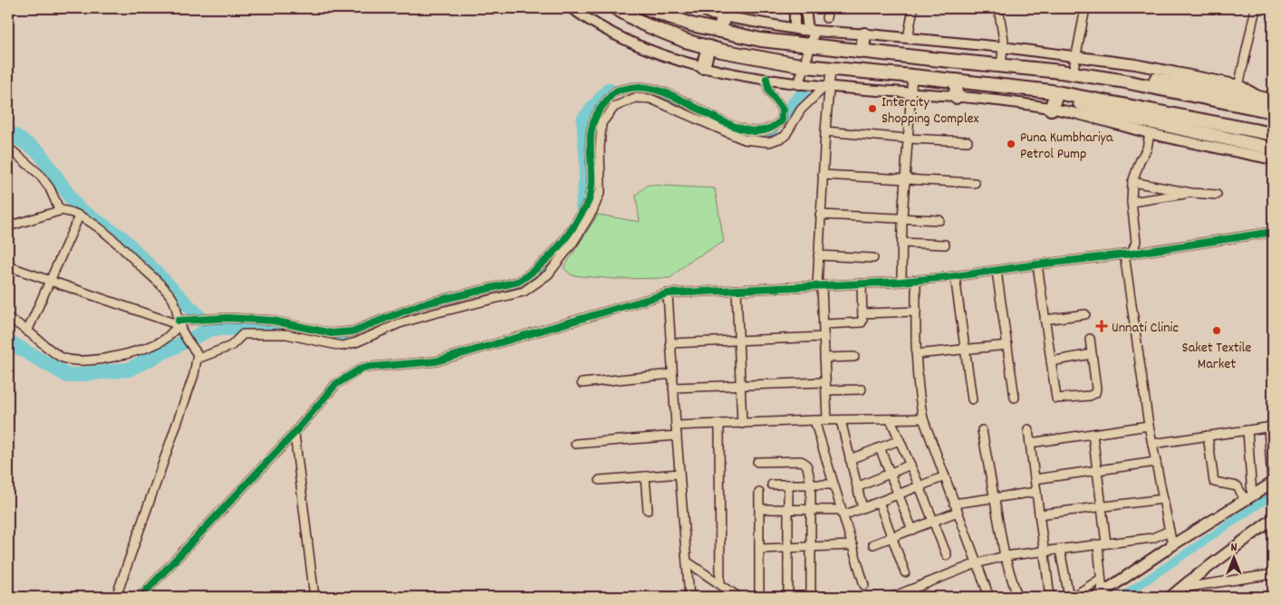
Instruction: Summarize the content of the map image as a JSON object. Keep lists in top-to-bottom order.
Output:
{
  "places": {
    "other": ["Intercity Shopping Complex", "Puna Kumbhariya Petrol Pump", "Saket Textile Market"],
    "health": ["Unnati Clinic"]
  },
  "north": "top"
}
